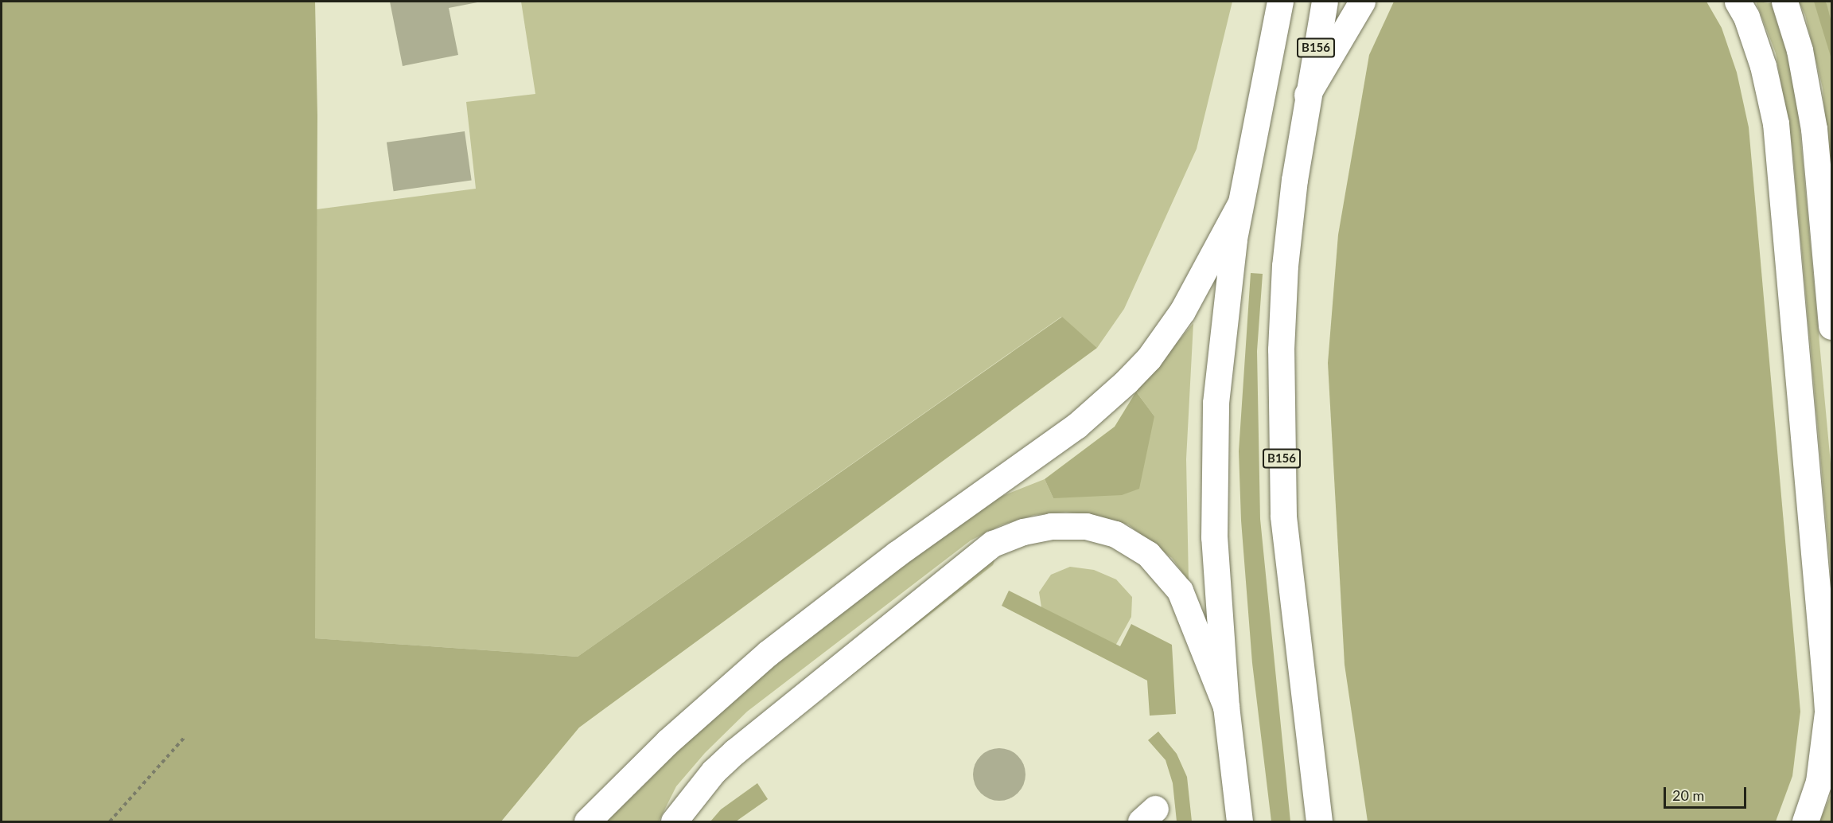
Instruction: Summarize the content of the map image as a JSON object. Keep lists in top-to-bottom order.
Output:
{
  "streets": {
    "main road": ["B156"]
  },
  "scale_bar": "20 m"
}
